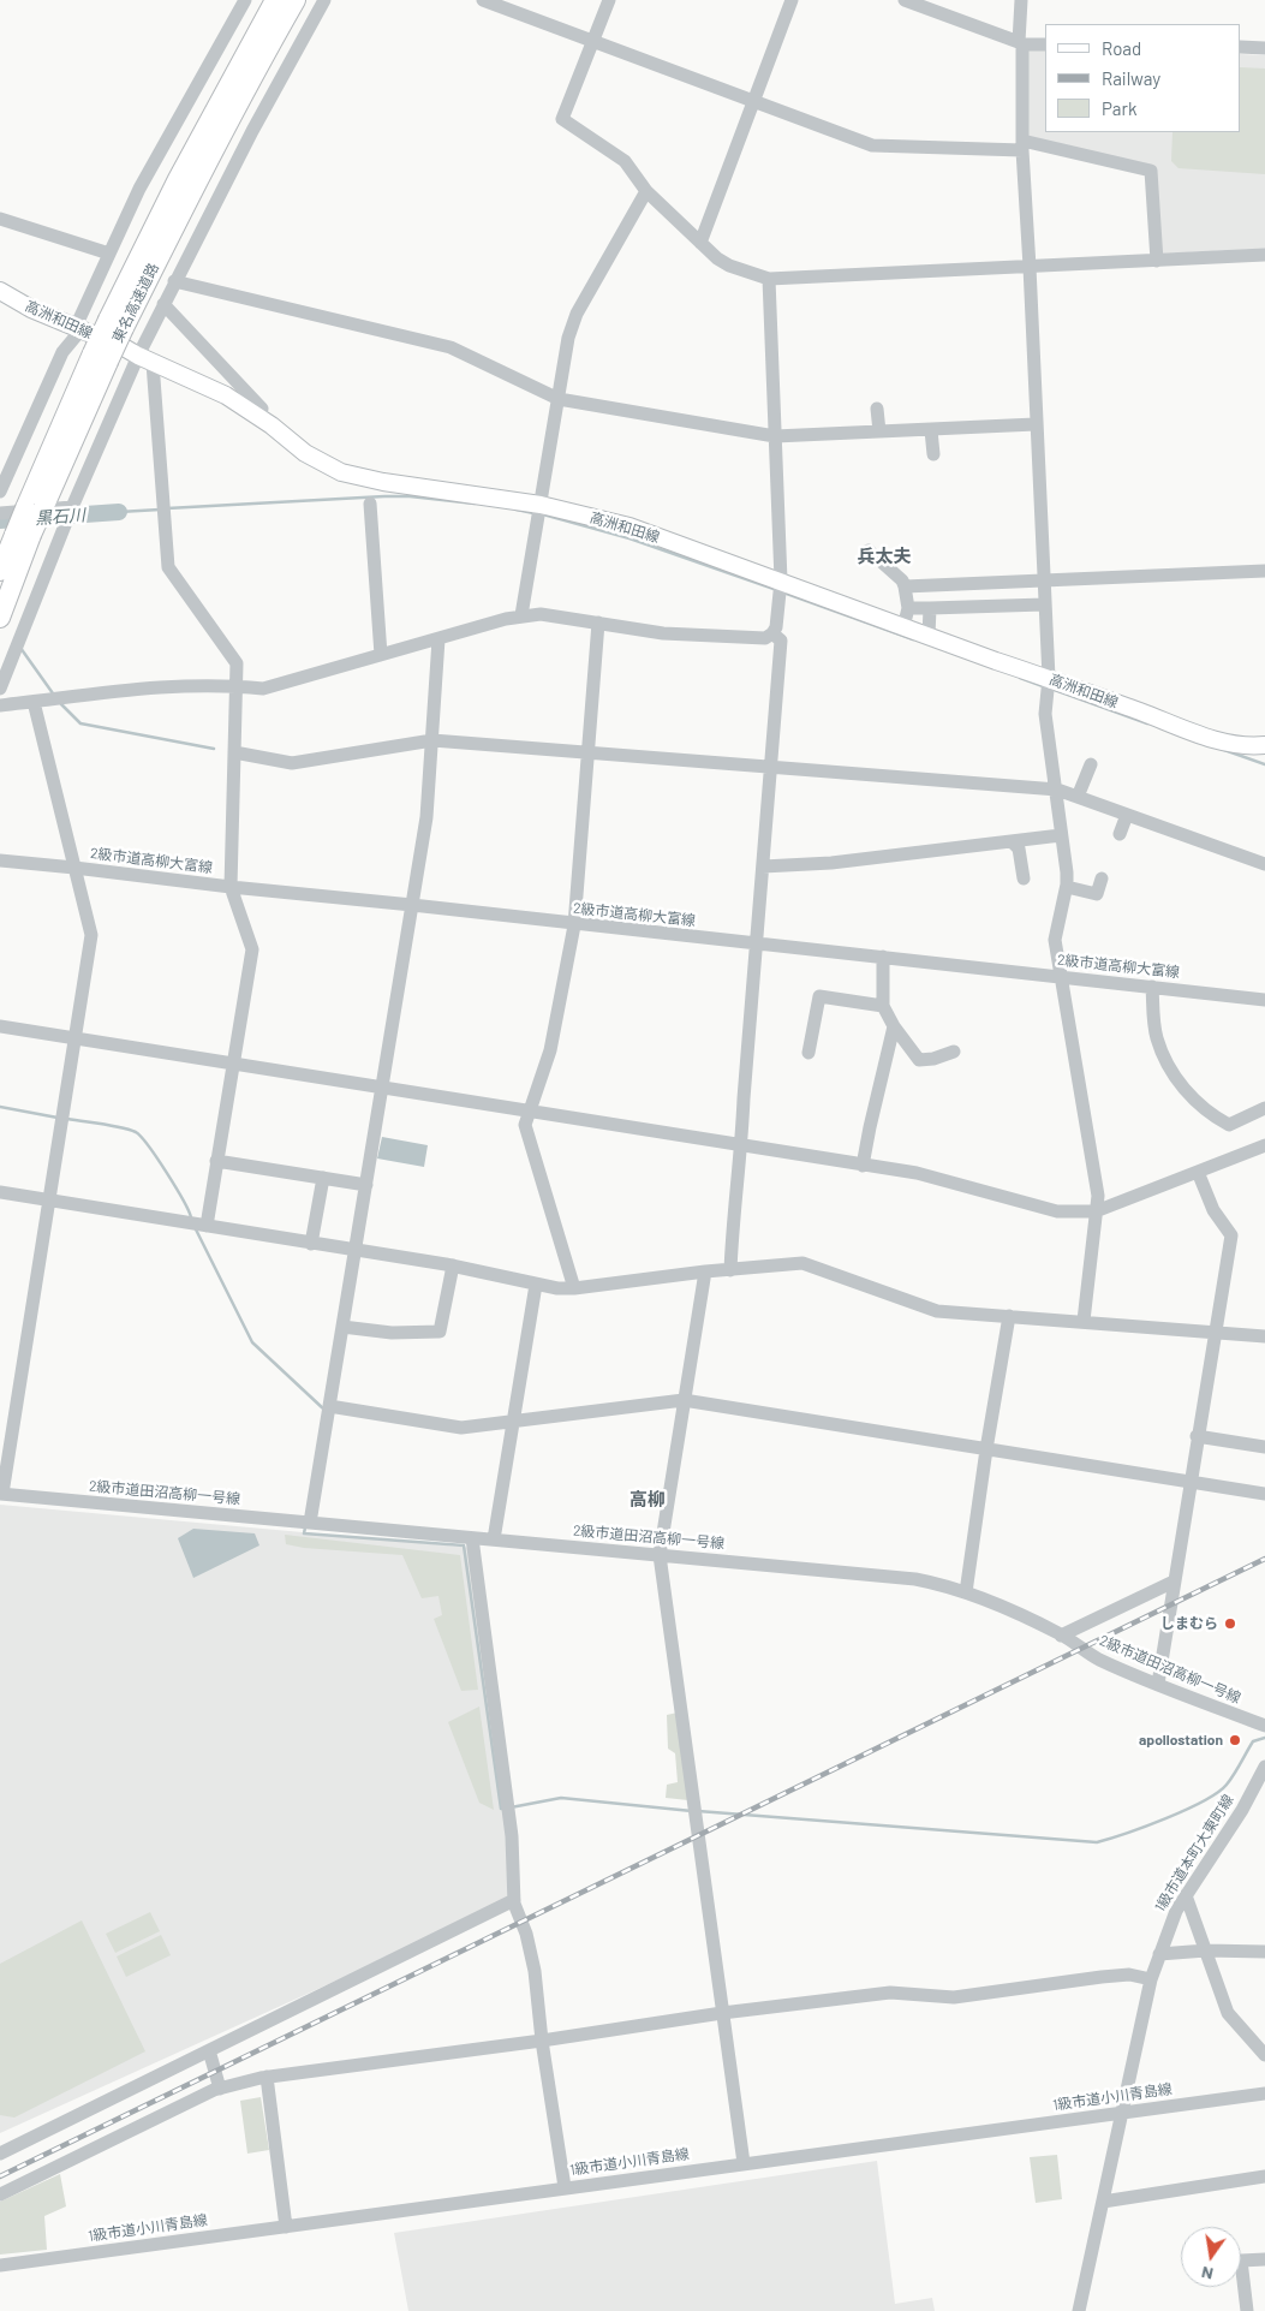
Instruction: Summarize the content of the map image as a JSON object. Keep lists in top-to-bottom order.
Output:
{
  "streets": {
    "highway": ["東名高速道路"],
    "main road": ["高洲和田線"],
    "street": [
      "2級市道高柳大富線",
      "2級市道田沼高柳一号線",
      "1級市道本町大東町線",
      "1級市道小川青島線"
    ]
  },
  "crossings": [
    ["1級市道本町大東町線", "1級市道小川青島線"]
  ],
  "districts": ["兵太夫", "高柳"],
  "water": ["黒石川"],
  "places": ["しまむら", "apollostation"],
  "legend": ["Road", "Railway", "Park"],
  "north": "bottom"
}
